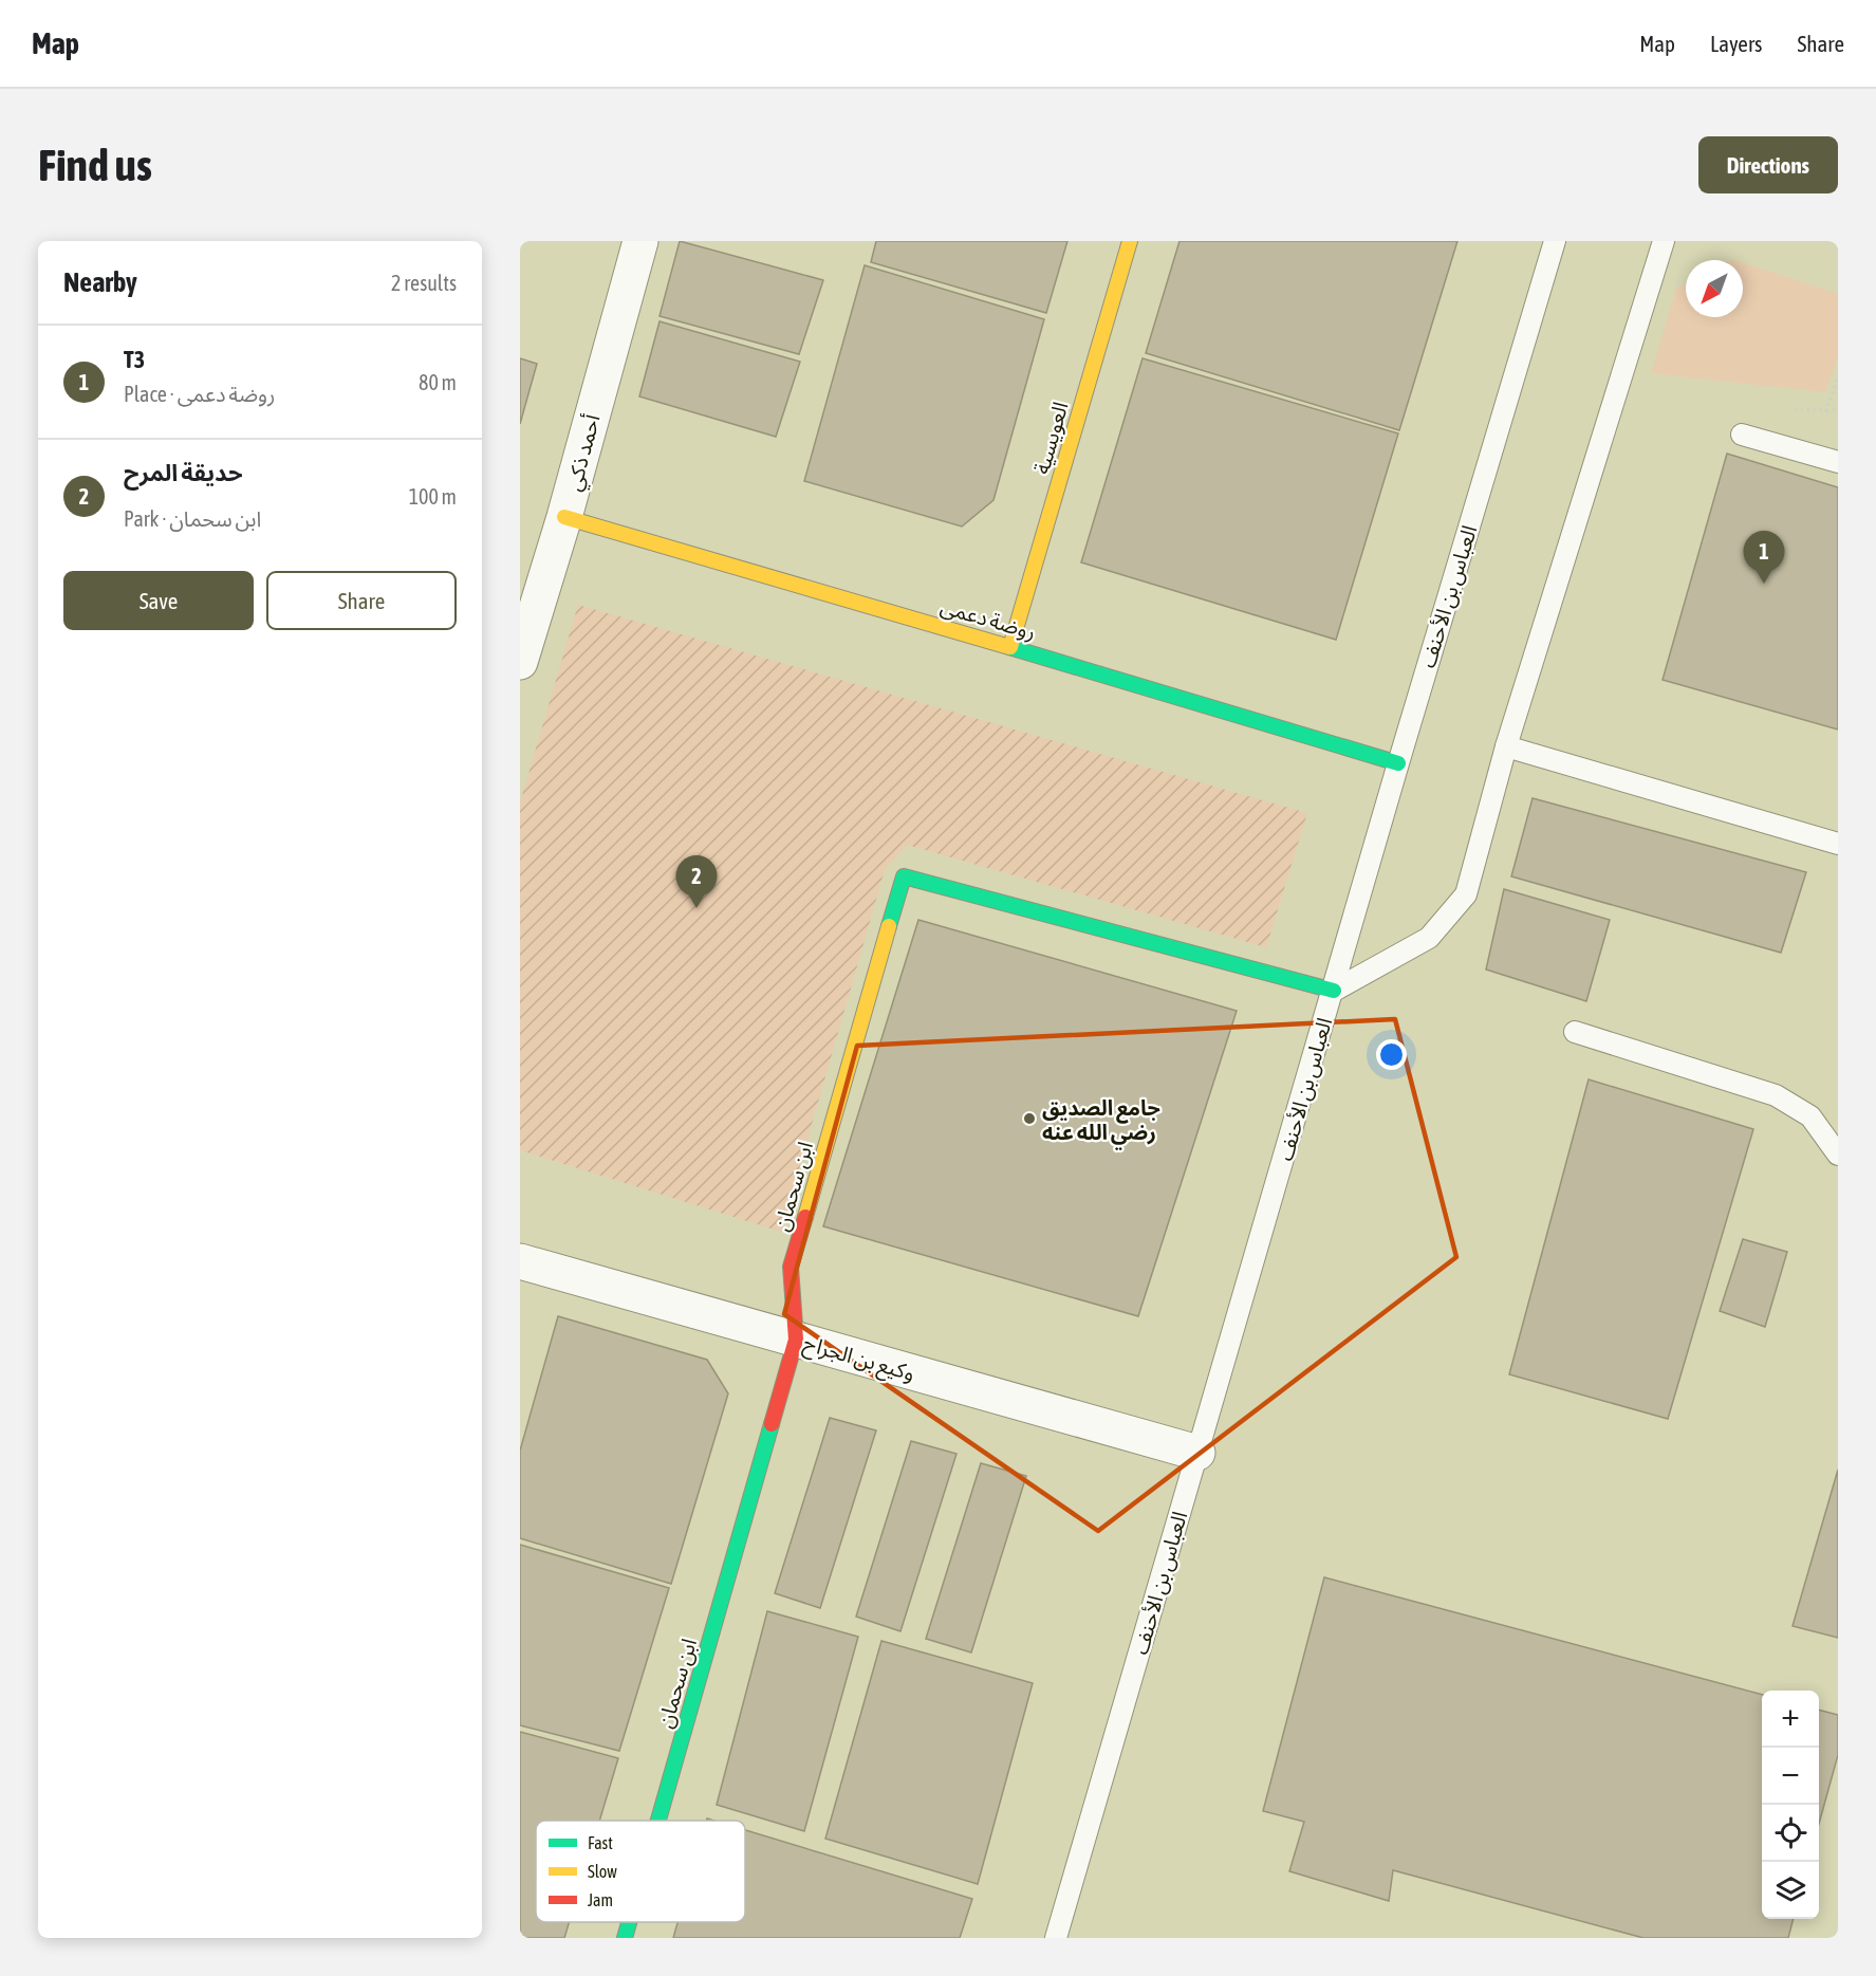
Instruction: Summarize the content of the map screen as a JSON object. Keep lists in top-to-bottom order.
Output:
{
  "streets": {
    "street": [
      "العويسية",
      "أحمد ذكي",
      "روضة دعمى",
      "ابن سحمان",
      "وكيع بن الجراح"
    ],
    "lane": ["العباس بن الأحنف"]
  },
  "crossings": [
    ["العويسية", "روضة دعمى"],
    ["أحمد ذكي", "روضة دعمى"],
    ["العباس بن الأحنف", "روضة دعمى"],
    ["العباس بن الأحنف", "ابن سحمان"],
    ["العباس بن الأحنف", "وكيع بن الجراح"],
    ["ابن سحمان", "وكيع بن الجراح"]
  ],
  "places": ["جامع الصديق رضي الله عنه"],
  "legend": ["Fast", "Slow", "Jam"],
  "north": "bottom left",
  "page": {
    "header": "Map",
    "nav": ["Map", "Layers", "Share"],
    "buttons": [
      "Directions",
      ["Save", "Share"]
    ],
    "title": "Find us",
    "heading": ["Nearby", "2 results"],
    "list": [
      {
        "mark": "1",
        "name": "T3",
        "note": "Place · روضة دعمى",
        "value": "80 m"
      },
      {
        "mark": "2",
        "name": "حديقة المرح",
        "note": "Park · ابن سحمان",
        "value": "100 m"
      }
    ],
    "pins": ["1", "2"],
    "map_buttons": ["+", "−"]
  }
}
